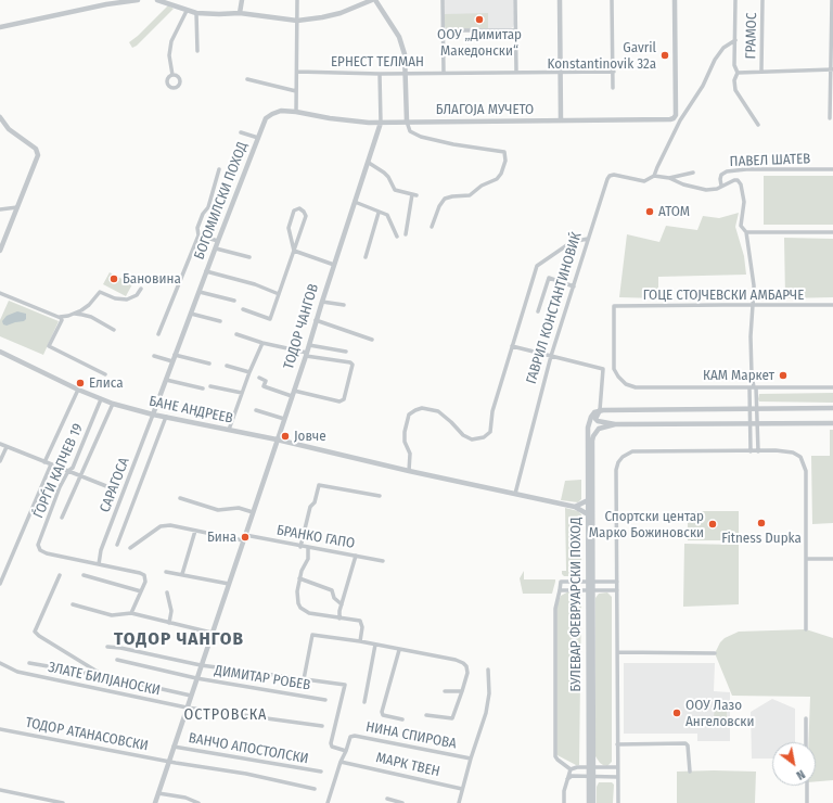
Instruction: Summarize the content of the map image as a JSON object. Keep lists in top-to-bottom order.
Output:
{
  "streets": {
    "street": [
      "ГРАМОС",
      "ЕРНЕСТ ТЕЛМАН",
      "БЛАГОЈА МУЧЕТО",
      "ПАВЕЛ ШАТЕВ",
      "БОГОМИЛСКИ ПОХОД",
      "ГОЦЕ СТОЈЧЕВСКИ АМБАРЧЕ",
      "ГАВРИЛ КОНСТАНТИНОВИЌ",
      "ТОДОР ЧАНГОВ",
      "БАНЕ АНДРЕЕВ",
      "ЃОРЃИ КАПЧЕВ 19",
      "САРАГОСА",
      "БРАНКО ГАПО",
      "БУЛЕВАР ФЕВРУАРСКИ ПОХОД",
      "ДИМИТАР РОБЕВ",
      "ЗЛАТЕ БИЛЈАНОСКИ",
      "ТОДОР АТАНАСОВСКИ",
      "НИНА СПИРОВА",
      "ВАНЧО АПОСТОЛСКИ",
      "МАРК ТВЕН"
    ]
  },
  "crossings": [
    ["ЕРНЕСТ ТЕЛМАН", "ТОДОР ЧАНГОВ"],
    ["БЛАГОЈА МУЧЕТО", "БОГОМИЛСКИ ПОХОД"],
    ["БЛАГОЈА МУЧЕТО", "ТОДОР ЧАНГОВ"],
    ["БОГОМИЛСКИ ПОХОД", "БАНЕ АНДРЕЕВ"],
    ["БОГОМИЛСКИ ПОХОД", "САРАГОСА"],
    ["ТОДОР ЧАНГОВ", "БАНЕ АНДРЕЕВ"],
    ["ТОДОР ЧАНГОВ", "БРАНКО ГАПО"],
    ["ТОДОР ЧАНГОВ", "ДИМИТАР РОБЕВ"],
    ["ТОДОР ЧАНГОВ", "ЗЛАТЕ БИЛЈАНОСКИ"],
    ["ТОДОР ЧАНГОВ", "ТОДОР АТАНАСОВСКИ"],
    ["ТОДОР ЧАНГОВ", "ВАНЧО АПОСТОЛСКИ"],
    ["БАНЕ АНДРЕЕВ", "ЃОРЃИ КАПЧЕВ 19"],
    ["БАНЕ АНДРЕЕВ", "САРАГОСА"],
    ["ЃОРЃИ КАПЧЕВ 19", "САРАГОСА"]
  ],
  "districts": ["ТОДОР ЧАНГОВ", "ОСТРОВСКА"],
  "places": [
    "ООУ „Димитар Македонски“",
    "Gavril Konstantinovik 32a",
    "АТОМ",
    "Бановина",
    "КАМ Маркет",
    "Елиса",
    "Јовче",
    "Fitness Dupka",
    "Спортски центар Марко Божиновски",
    "Бина",
    "ООУ Лазо Ангеловски"
  ],
  "north": "bottom right"
}
